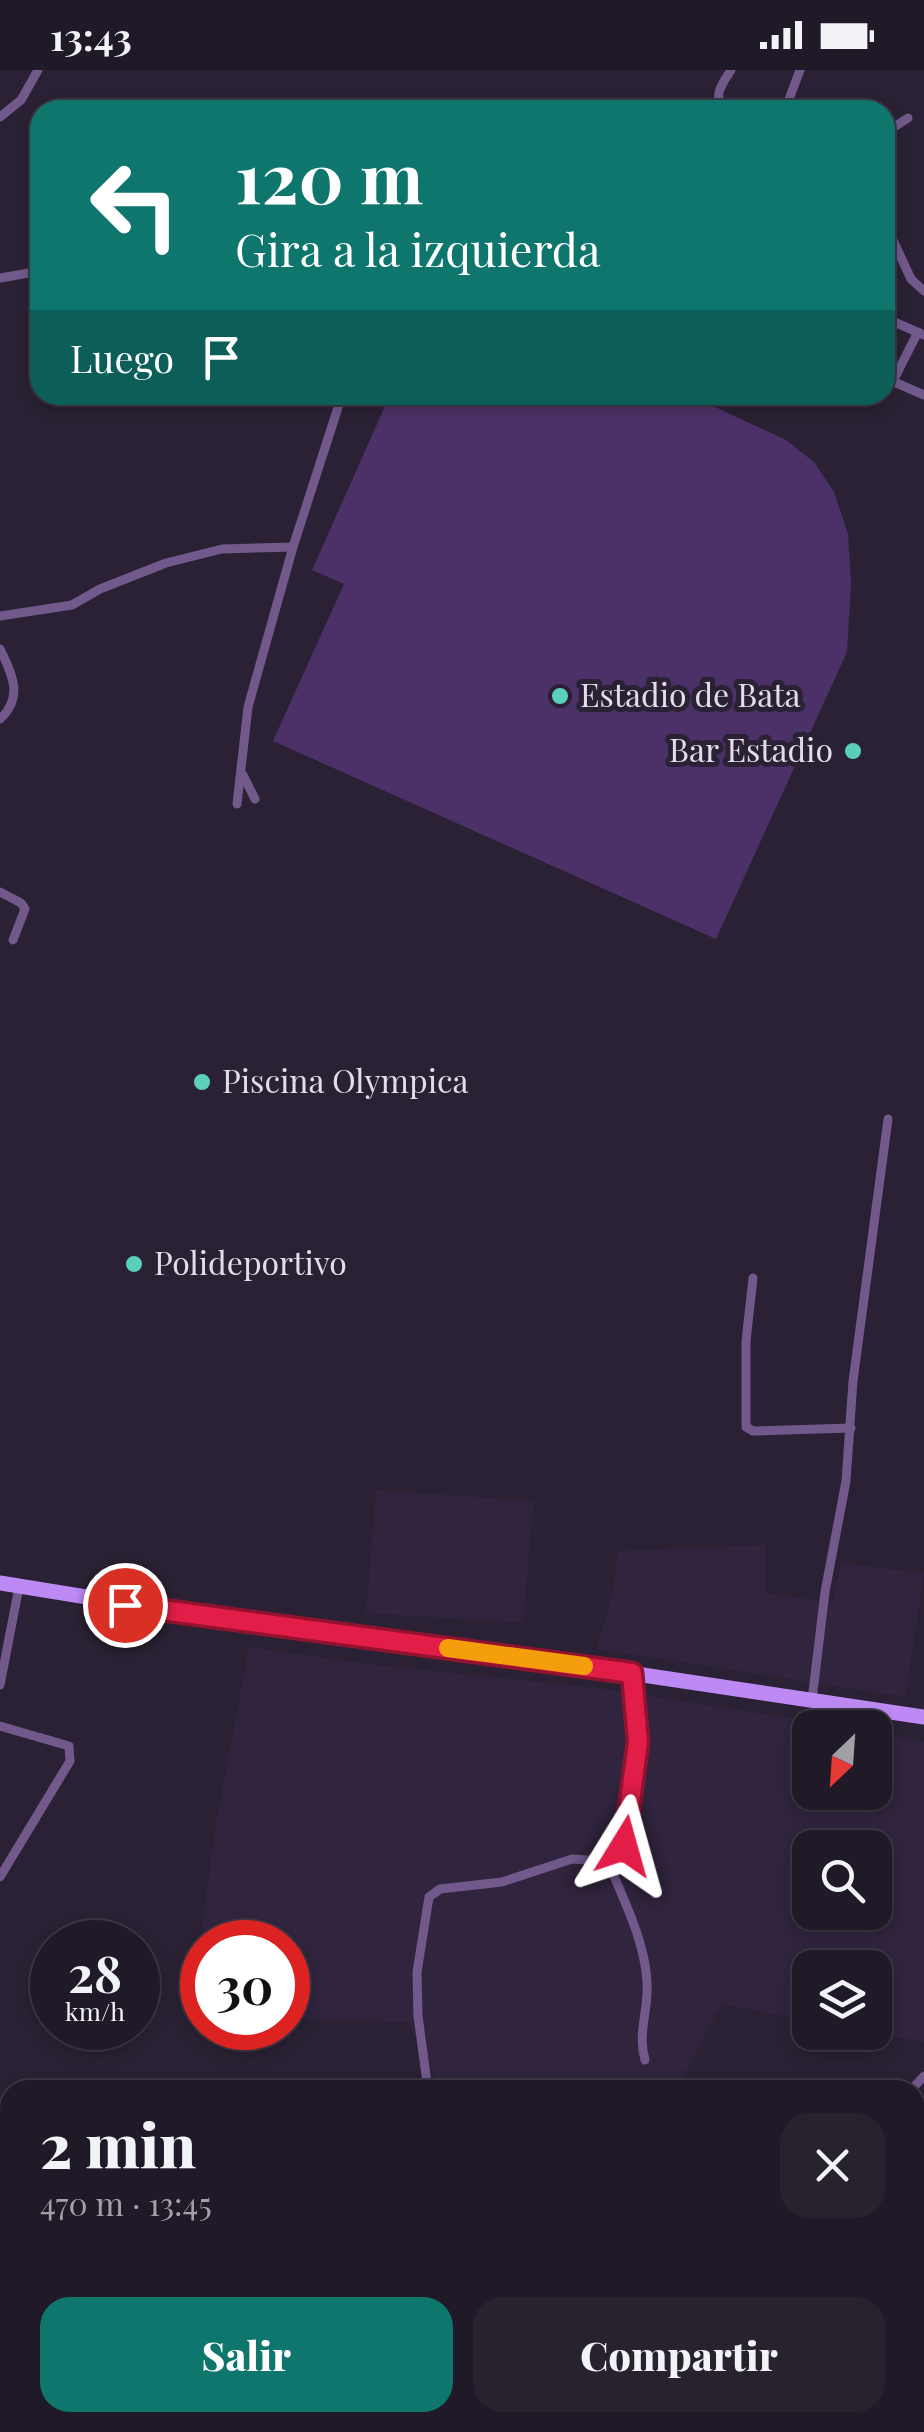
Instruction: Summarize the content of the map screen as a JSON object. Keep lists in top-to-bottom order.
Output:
{
  "places": [
    "Estadio de Bata",
    "Bar Estadio",
    "Piscina Olympica",
    "Polideportivo"
  ],
  "north": "bottom left",
  "page": {
    "status": "13:43",
    "turn": ["120 m", "Gira a la izquierda"],
    "then": "Luego",
    "speed": "28 km/h",
    "limit": "30",
    "heading": ["2 min", "470 m · 13:45"],
    "buttons": ["Salir", "Compartir"]
  }
}
